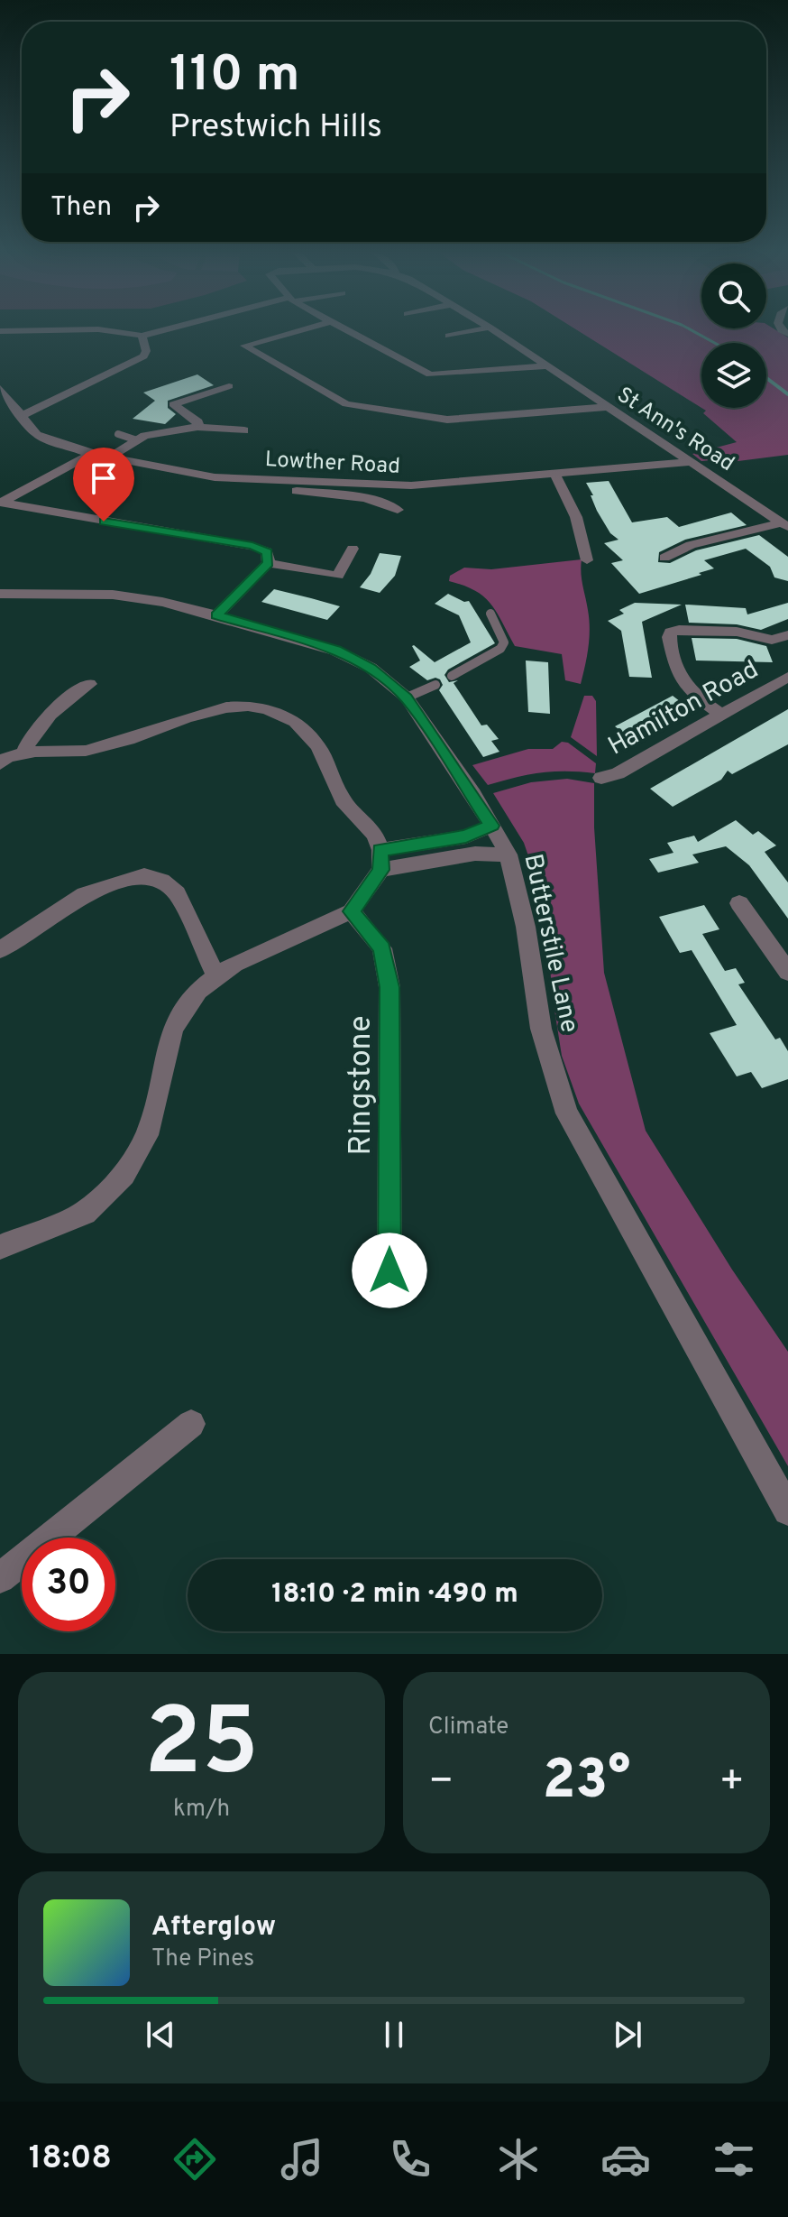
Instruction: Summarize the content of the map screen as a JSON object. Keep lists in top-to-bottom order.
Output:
{
  "streets": {
    "street": [
      "St Ann's Road",
      "Lowther Road",
      "Hamilton Road",
      "Butterstile Lane",
      "Ringstone"
    ]
  },
  "crossings": [
    ["St Ann's Road", "Lowther Road"]
  ],
  "page": {
    "turn": ["110 m", "Prestwich Hills"],
    "then": "Then",
    "limit": "30",
    "trip": "18:10 · 2 min · 490 m",
    "tile": [
      ["25", "km/h"],
      "Climate"
    ],
    "heat": ["−", "23°", "+"],
    "song": ["Afterglow", "The Pines"],
    "tabs": "18:08"
  }
}
